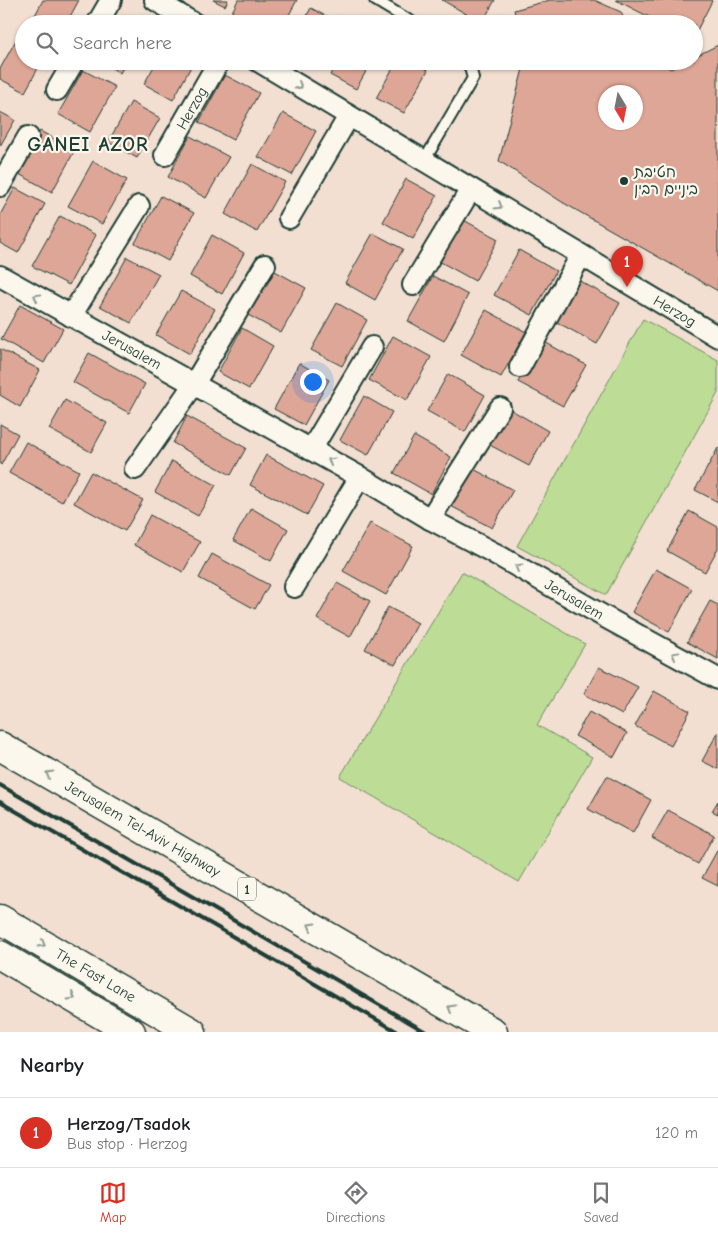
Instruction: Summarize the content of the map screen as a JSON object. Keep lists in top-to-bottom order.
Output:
{
  "streets": {
    "highway": ["Jerusalem Tel-Aviv Highway", "1", "The Fast Lane"],
    "street": ["Herzog", "Jerusalem"]
  },
  "one_way": ["Herzog", "Jerusalem", "Jerusalem Tel-Aviv Highway"],
  "districts": ["GANEI AZOR"],
  "places": ["חטיבת ביניים רבין"],
  "north": "bottom",
  "page": {
    "search": "Search here",
    "pins": "1",
    "heading": "Nearby",
    "list": [
      {
        "mark": "1",
        "name": "Herzog/Tsadok",
        "note": "Bus stop · Herzog",
        "value": "120 m"
      }
    ],
    "nav": ["Map", "Directions", "Saved"]
  }
}
